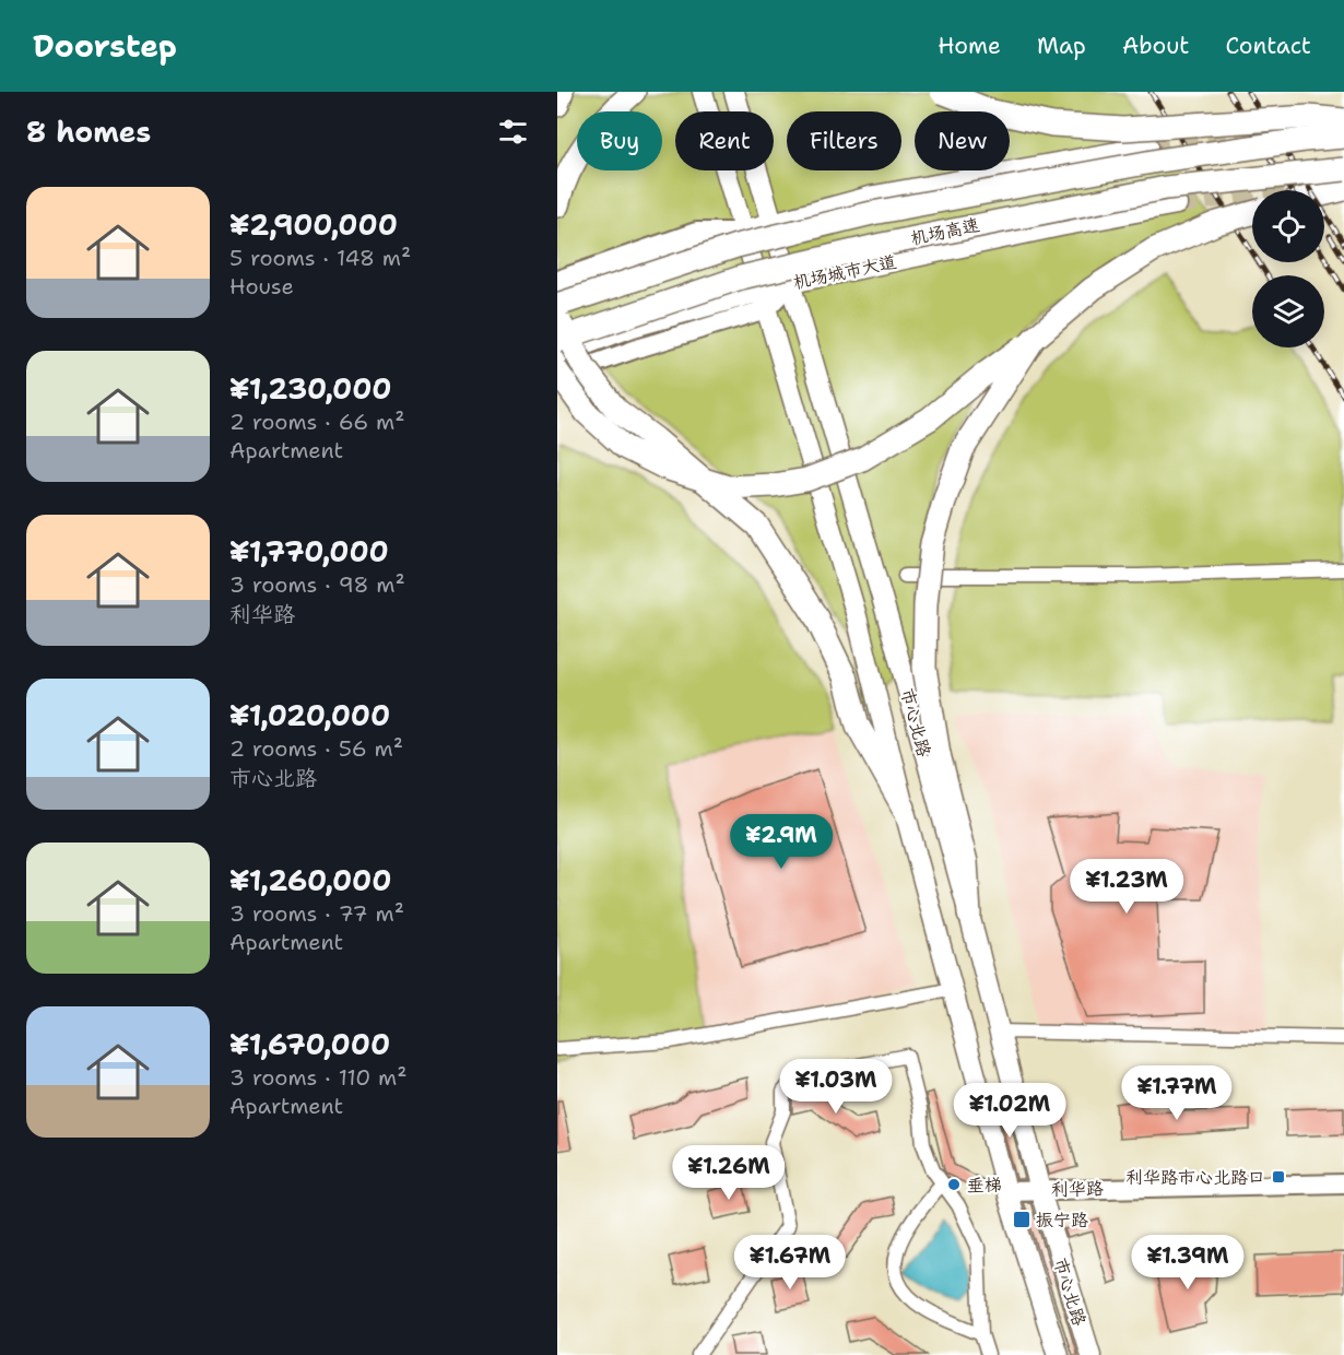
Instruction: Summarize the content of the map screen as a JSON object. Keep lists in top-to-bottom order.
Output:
{
  "streets": {
    "highway": ["机场高速"],
    "main road": ["机场城市大道", "市心北路", "利华路"]
  },
  "crossings": [
    ["机场城市大道", "市心北路"],
    ["市心北路", "利华路"]
  ],
  "places": {
    "transit": ["利华路市心北路口", "振宁路"],
    "other": ["垂梯"]
  },
  "page": {
    "header": "Doorstep",
    "nav": [
      "Home",
      "Map",
      "About",
      "Contact"
    ],
    "heading": "8 homes",
    "chip": [
      "Buy",
      "Rent",
      "Filters",
      "New"
    ],
    "list": [
      {
        "name": "¥2,900,000",
        "note": "5 rooms · 148 m² · House"
      },
      {
        "name": "¥1,230,000",
        "note": "2 rooms · 66 m² · Apartment"
      },
      {
        "name": "¥1,770,000",
        "note": "3 rooms · 98 m² · 利华路"
      },
      {
        "name": "¥1,020,000",
        "note": "2 rooms · 56 m² · 市心北路"
      },
      {
        "name": "¥1,260,000",
        "note": "3 rooms · 77 m² · Apartment"
      },
      {
        "name": "¥1,670,000",
        "note": "3 rooms · 110 m² · Apartment"
      }
    ],
    "price": [
      "¥2.9M",
      "¥1.23M",
      "¥1.03M",
      "¥1.77M",
      "¥1.02M",
      "¥1.26M",
      "¥1.67M",
      "¥1.39M"
    ]
  }
}
